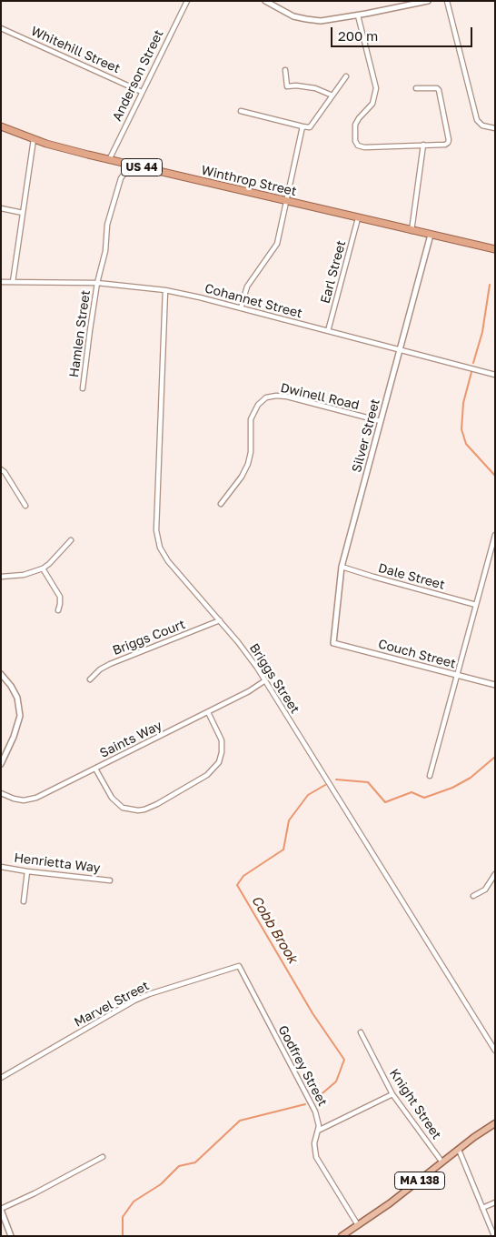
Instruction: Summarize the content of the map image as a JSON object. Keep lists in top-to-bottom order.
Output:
{
  "streets": {
    "highway": ["US 44", "Winthrop Street"],
    "main road": ["MA 138"],
    "street": [
      "Whitehill Street",
      "Anderson Street",
      "Earl Street",
      "Cohannet Street",
      "Hamlen Street",
      "Dwinell Road",
      "Silver Street",
      "Dale Street",
      "Briggs Court",
      "Couch Street",
      "Briggs Street",
      "Saints Way",
      "Henrietta Way",
      "Marvel Street",
      "Godfrey Street",
      "Knight Street"
    ]
  },
  "crossings": [
    ["Whitehill Street", "Anderson Street"],
    ["Anderson Street", "Winthrop Street"],
    ["Winthrop Street", "Earl Street"],
    ["Winthrop Street", "Hamlen Street"],
    ["Winthrop Street", "Silver Street"],
    ["Earl Street", "Cohannet Street"],
    ["Cohannet Street", "Hamlen Street"],
    ["Cohannet Street", "Silver Street"],
    ["Cohannet Street", "Briggs Street"],
    ["Dwinell Road", "Silver Street"],
    ["Silver Street", "Dale Street"],
    ["Silver Street", "Couch Street"],
    ["Briggs Court", "Briggs Street"],
    ["Briggs Street", "Saints Way"],
    ["Marvel Street", "Godfrey Street"],
    ["Godfrey Street", "MA 138"],
    ["Knight Street", "MA 138"]
  ],
  "water": ["Cobb Brook"],
  "scale_bar": "200 m"
}
